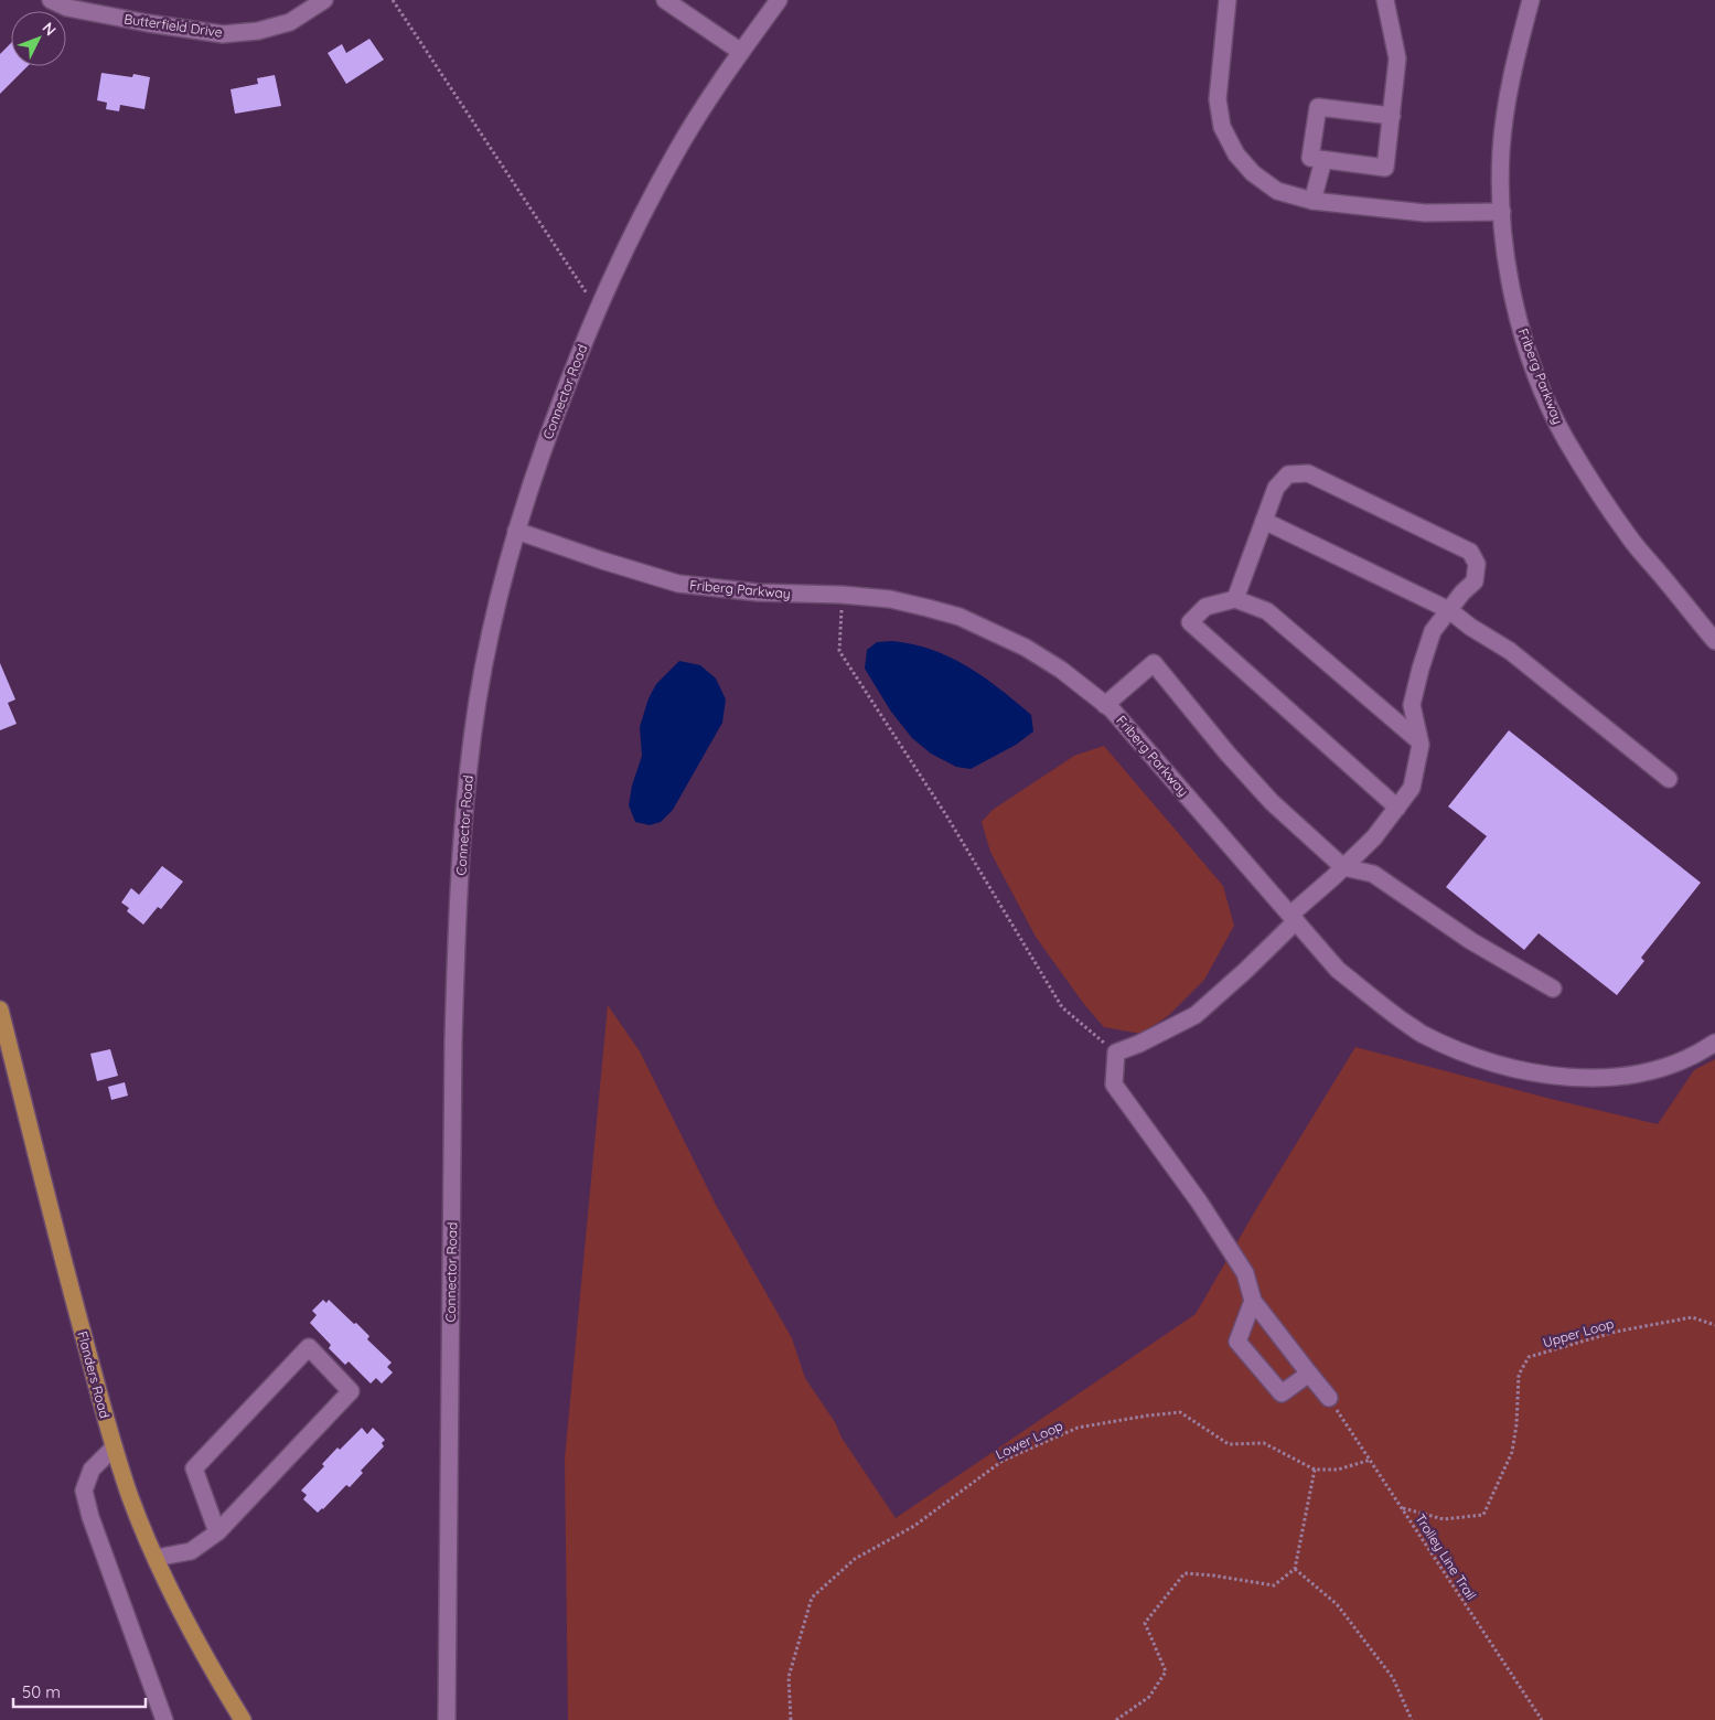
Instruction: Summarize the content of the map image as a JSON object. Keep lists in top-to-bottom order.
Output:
{
  "streets": {
    "main road": ["Flanders Road"],
    "street": ["Butterfield Drive", "Friberg Parkway", "Connector Road"],
    "path": ["Upper Loop", "Lower Loop", "Trolley Line Trail"]
  },
  "crossings": [
    ["Friberg Parkway", "Connector Road"],
    ["Upper Loop", "Trolley Line Trail"]
  ],
  "scale_bar": "50 m",
  "north": "top right"
}
